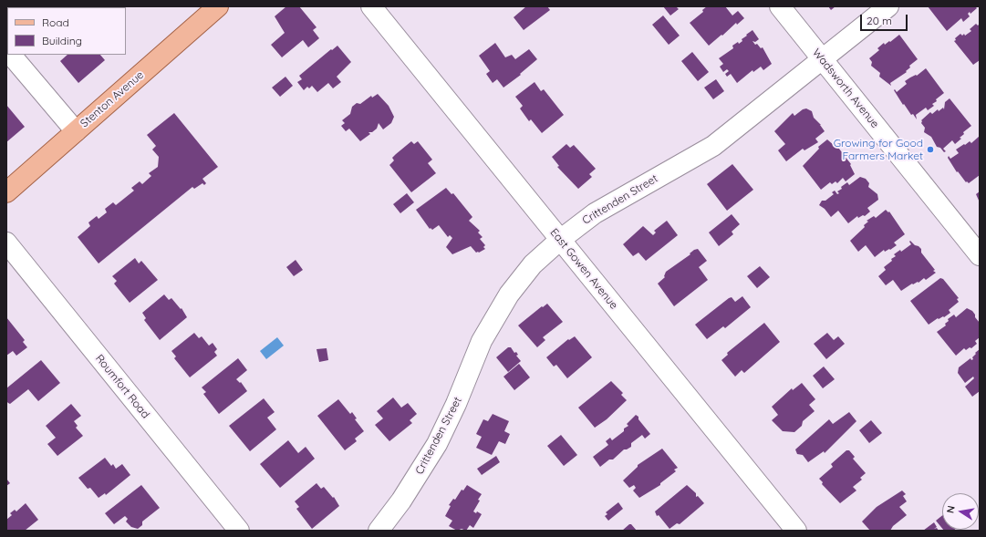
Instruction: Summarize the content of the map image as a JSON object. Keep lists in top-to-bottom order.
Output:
{
  "streets": {
    "main road": ["Stenton Avenue"],
    "street": [
      "Wadsworth Avenue",
      "Crittenden Street",
      "East Gowen Avenue",
      "Roumfort Road"
    ]
  },
  "crossings": [
    ["Wadsworth Avenue", "Crittenden Street"],
    ["Crittenden Street", "East Gowen Avenue"]
  ],
  "places": ["Growing for Good Farmers Market"],
  "legend": ["Road", "Building"],
  "scale_bar": "20 m",
  "north": "left"
}
